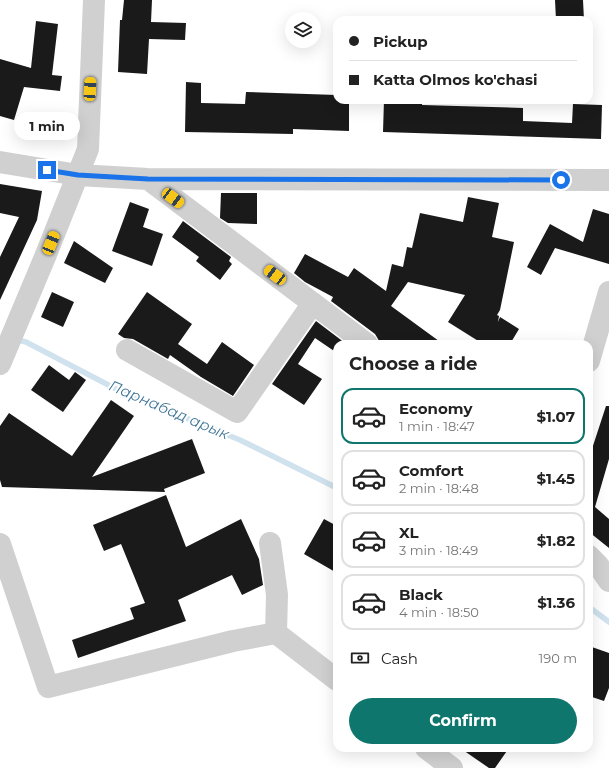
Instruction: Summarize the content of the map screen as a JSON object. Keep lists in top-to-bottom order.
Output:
{
  "water": ["Парнабад арык"],
  "page": {
    "banner": ["Pickup", "Katta Olmos ko'chasi"],
    "bubble": "1 min",
    "heading": "Choose a ride",
    "list": [
      {
        "name": "Economy",
        "note": "1 min · 18:47",
        "value": "$1.07"
      },
      {
        "name": "Comfort",
        "note": "2 min · 18:48",
        "value": "$1.45"
      },
      {
        "name": "XL",
        "note": "3 min · 18:49",
        "value": "$1.82"
      },
      {
        "name": "Black",
        "note": "4 min · 18:50",
        "value": "$1.36"
      }
    ],
    "pay": ["Cash", "190 m"],
    "buttons": "Confirm"
  }
}
